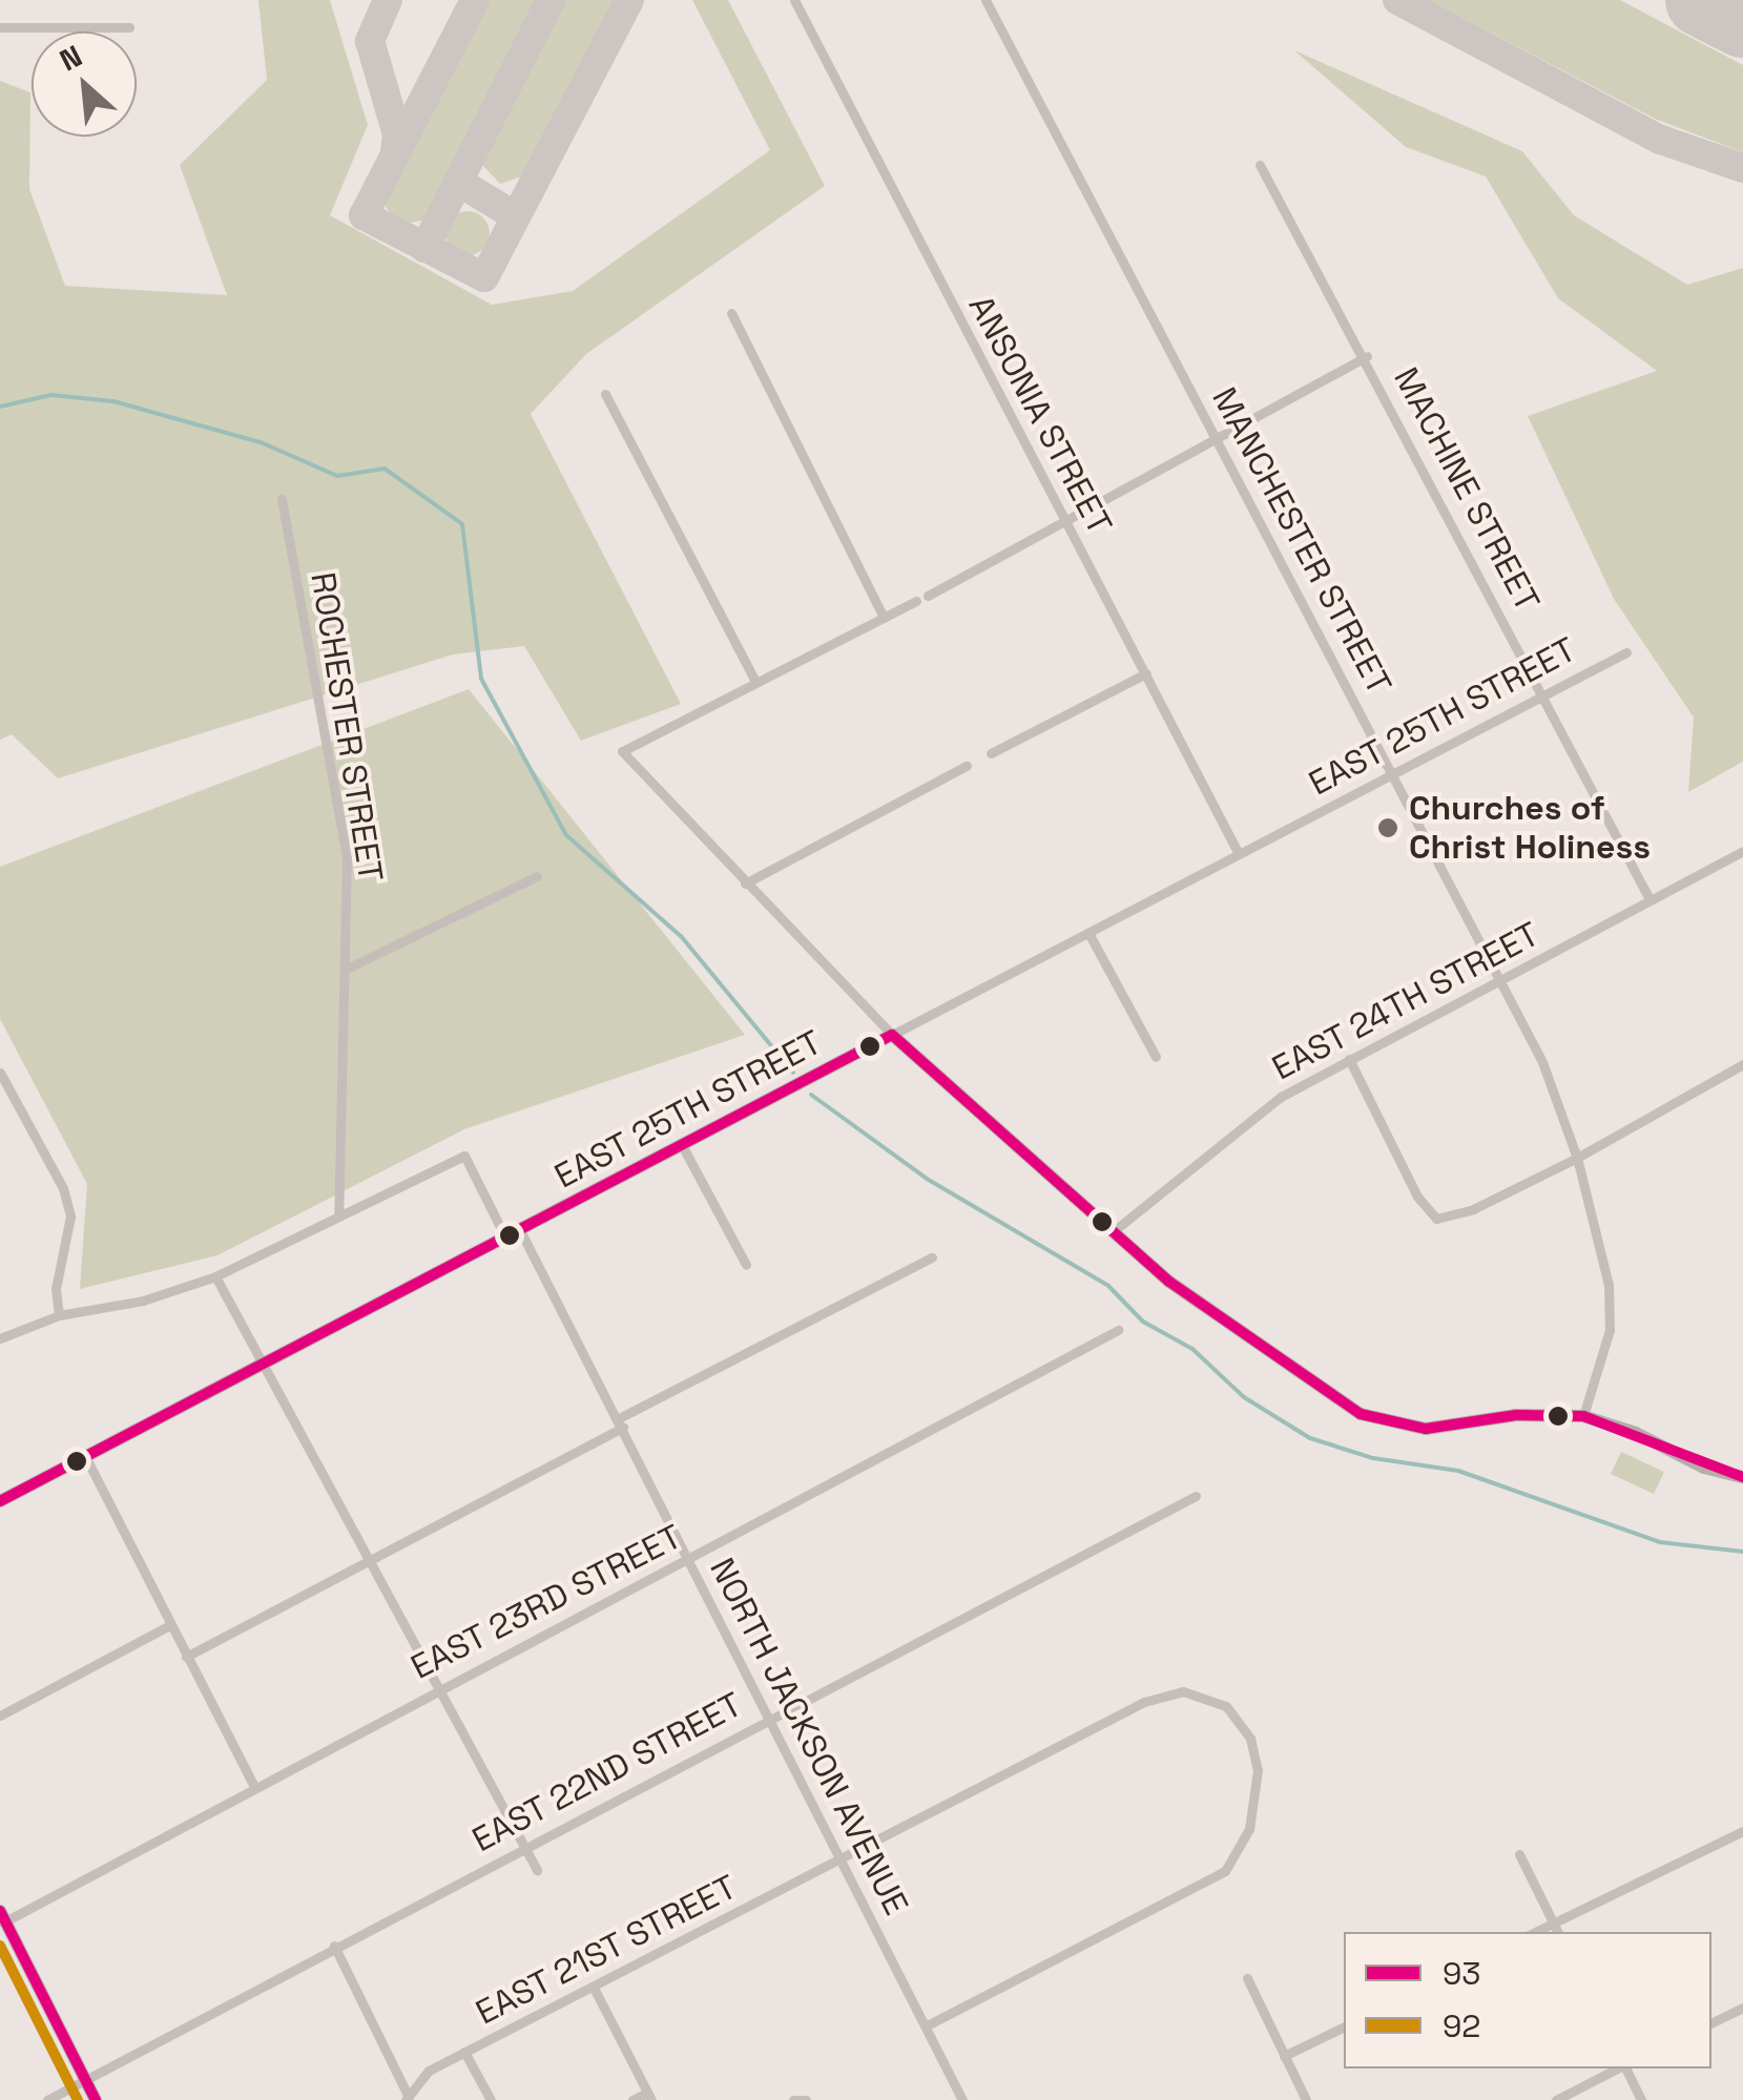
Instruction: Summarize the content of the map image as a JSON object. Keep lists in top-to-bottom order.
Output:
{
  "streets": {
    "street": [
      "ANSONIA STREET",
      "MACHINE STREET",
      "MANCHESTER STREET",
      "EAST 25TH STREET",
      "ROCHESTER STREET",
      "EAST 24TH STREET",
      "EAST 23RD STREET",
      "NORTH JACKSON AVENUE",
      "EAST 22ND STREET",
      "EAST 21ST STREET"
    ]
  },
  "crossings": [
    ["ANSONIA STREET", "EAST 25TH STREET"],
    ["MACHINE STREET", "EAST 25TH STREET"],
    ["MACHINE STREET", "EAST 24TH STREET"],
    ["MANCHESTER STREET", "EAST 25TH STREET"],
    ["MANCHESTER STREET", "EAST 24TH STREET"],
    ["EAST 25TH STREET", "NORTH JACKSON AVENUE"],
    ["EAST 23RD STREET", "NORTH JACKSON AVENUE"],
    ["NORTH JACKSON AVENUE", "EAST 22ND STREET"],
    ["NORTH JACKSON AVENUE", "EAST 21ST STREET"]
  ],
  "places": ["Churches of Christ Holiness"],
  "lines": ["transit line 93", "transit line 92"],
  "legend": ["93", "92"],
  "north": "top left"
}
